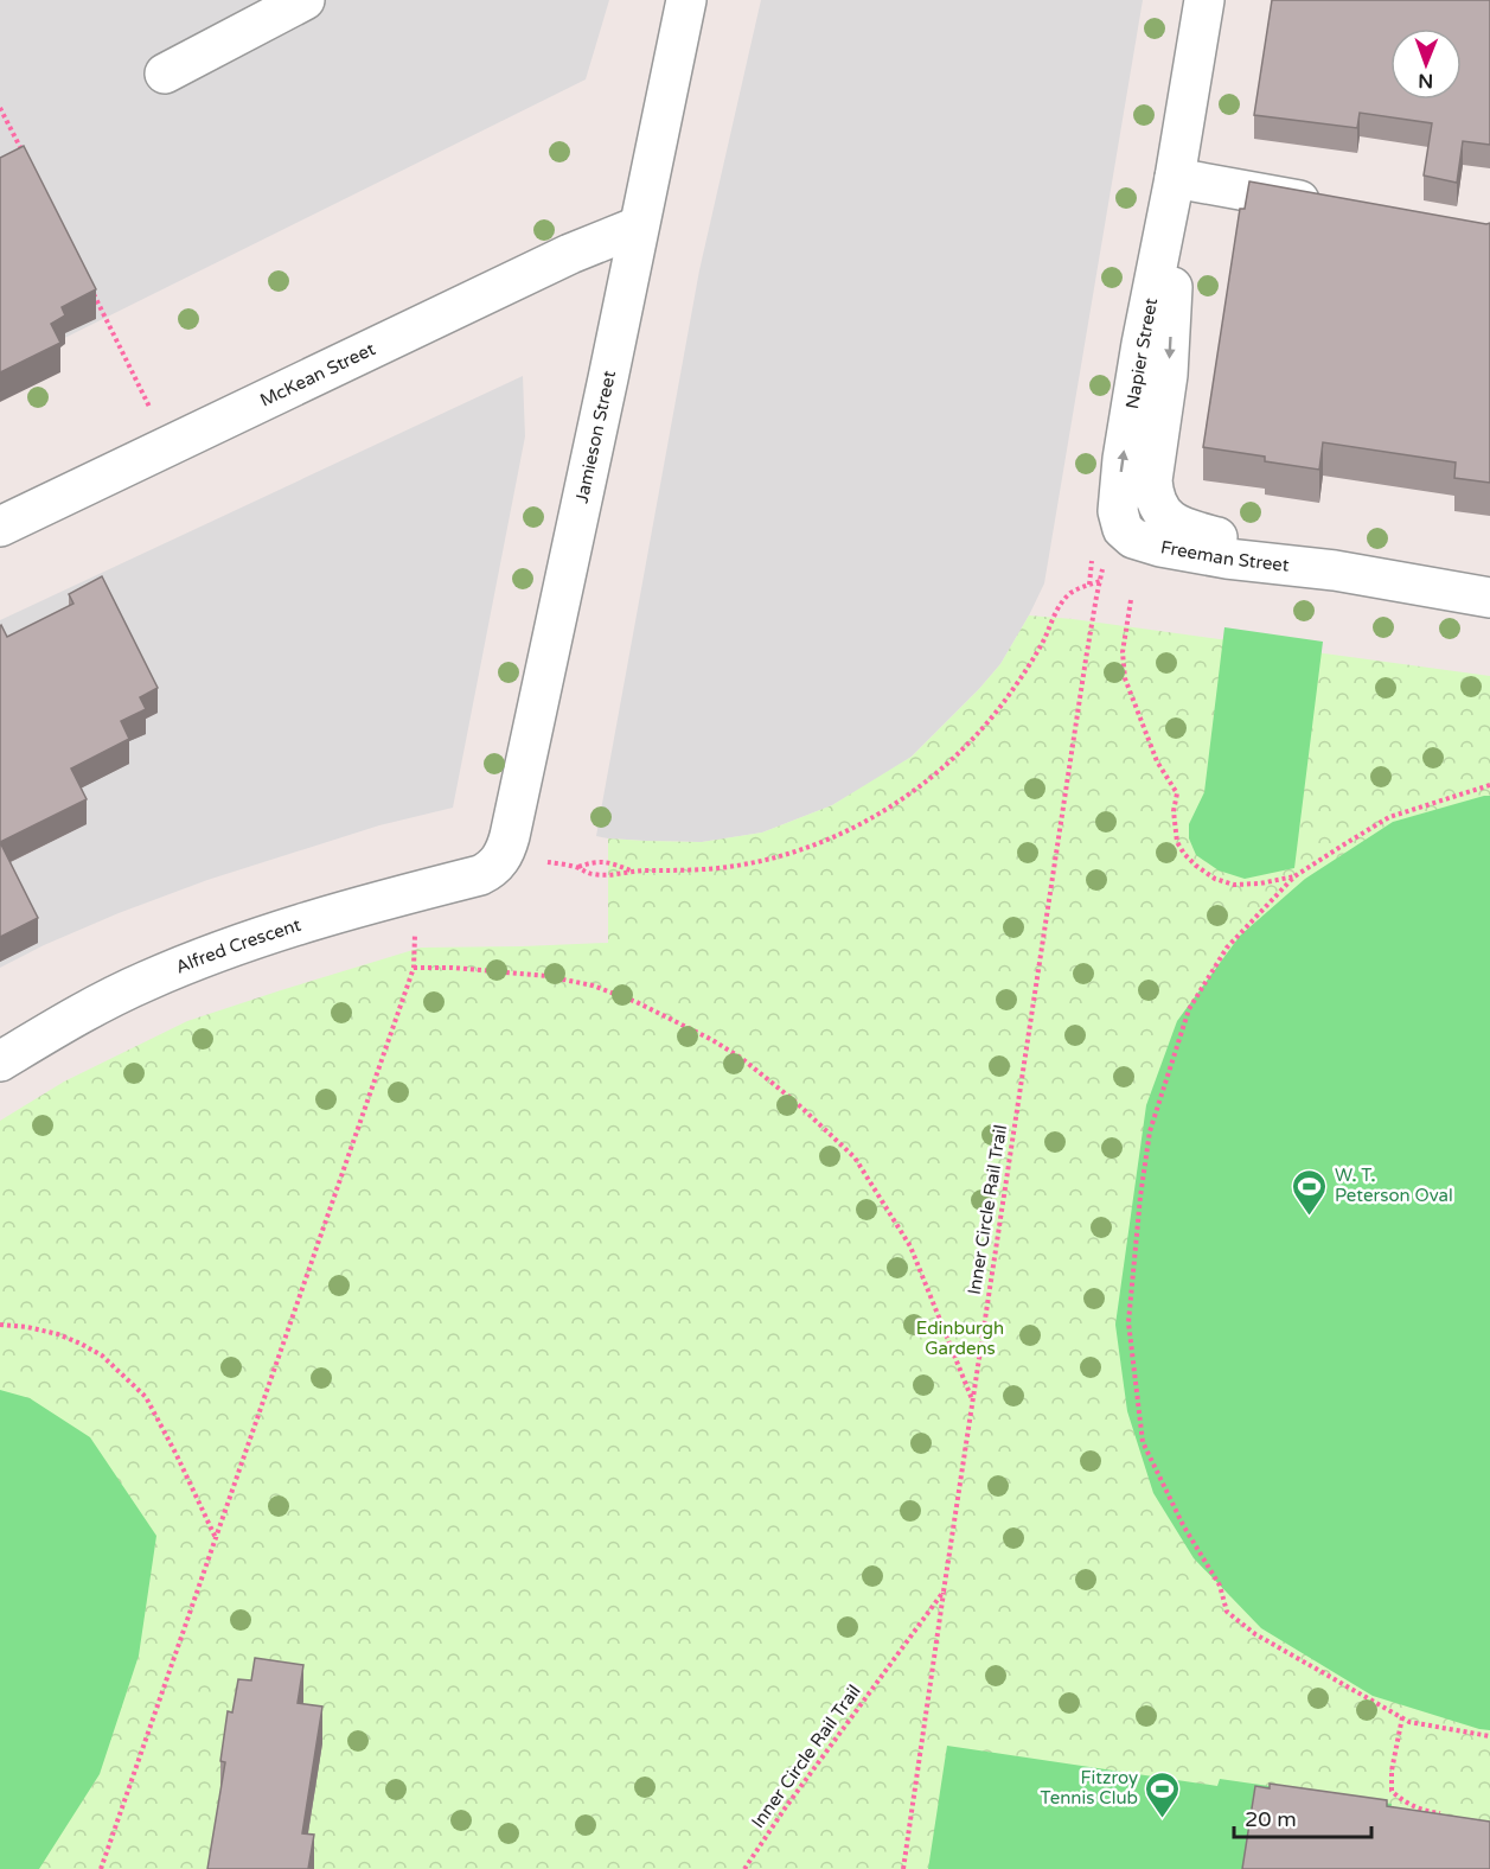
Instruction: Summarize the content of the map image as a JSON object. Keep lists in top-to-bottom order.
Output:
{
  "streets": {
    "street": [
      "Napier Street",
      "McKean Street",
      "Jamieson Street",
      "Freeman Street",
      "Alfred Crescent"
    ],
    "path": ["Inner Circle Rail Trail"]
  },
  "crossings": [
    ["Napier Street", "Freeman Street"],
    ["McKean Street", "Jamieson Street"],
    ["Jamieson Street", "Alfred Crescent"]
  ],
  "parks": ["Edinburgh Gardens"],
  "places": {
    "sports": ["W. T. Peterson Oval", "Fitzroy Tennis Club"]
  },
  "scale_bar": "20 m",
  "north": "bottom"
}
